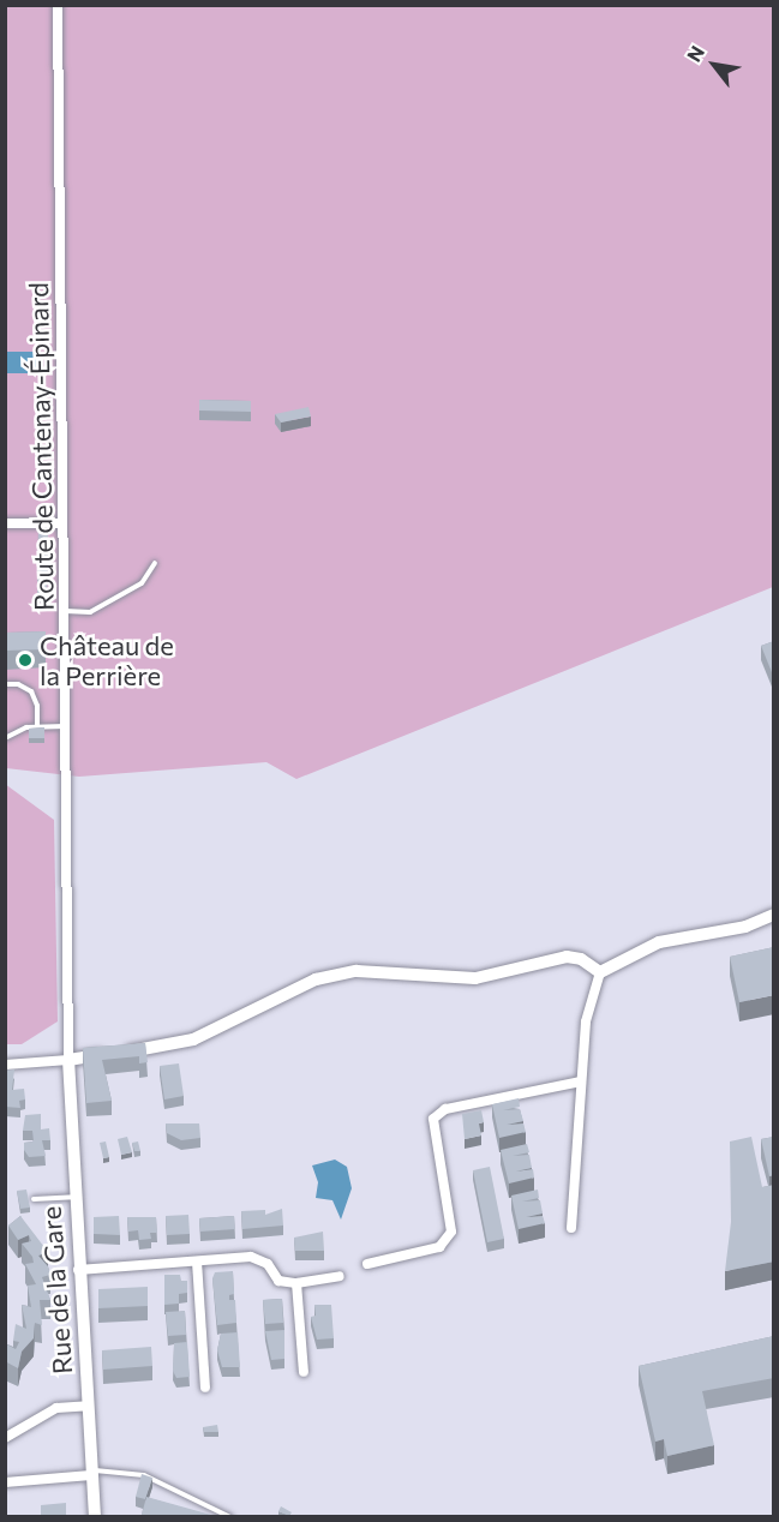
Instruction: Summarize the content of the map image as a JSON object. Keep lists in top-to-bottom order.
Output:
{
  "streets": {
    "street": ["Route de Cantenay-Épinard", "Rue de la Gare"]
  },
  "crossings": [
    ["Route de Cantenay-Épinard", "Rue de la Gare"]
  ],
  "places": ["Château de la Perrière"],
  "north": "top left"
}
